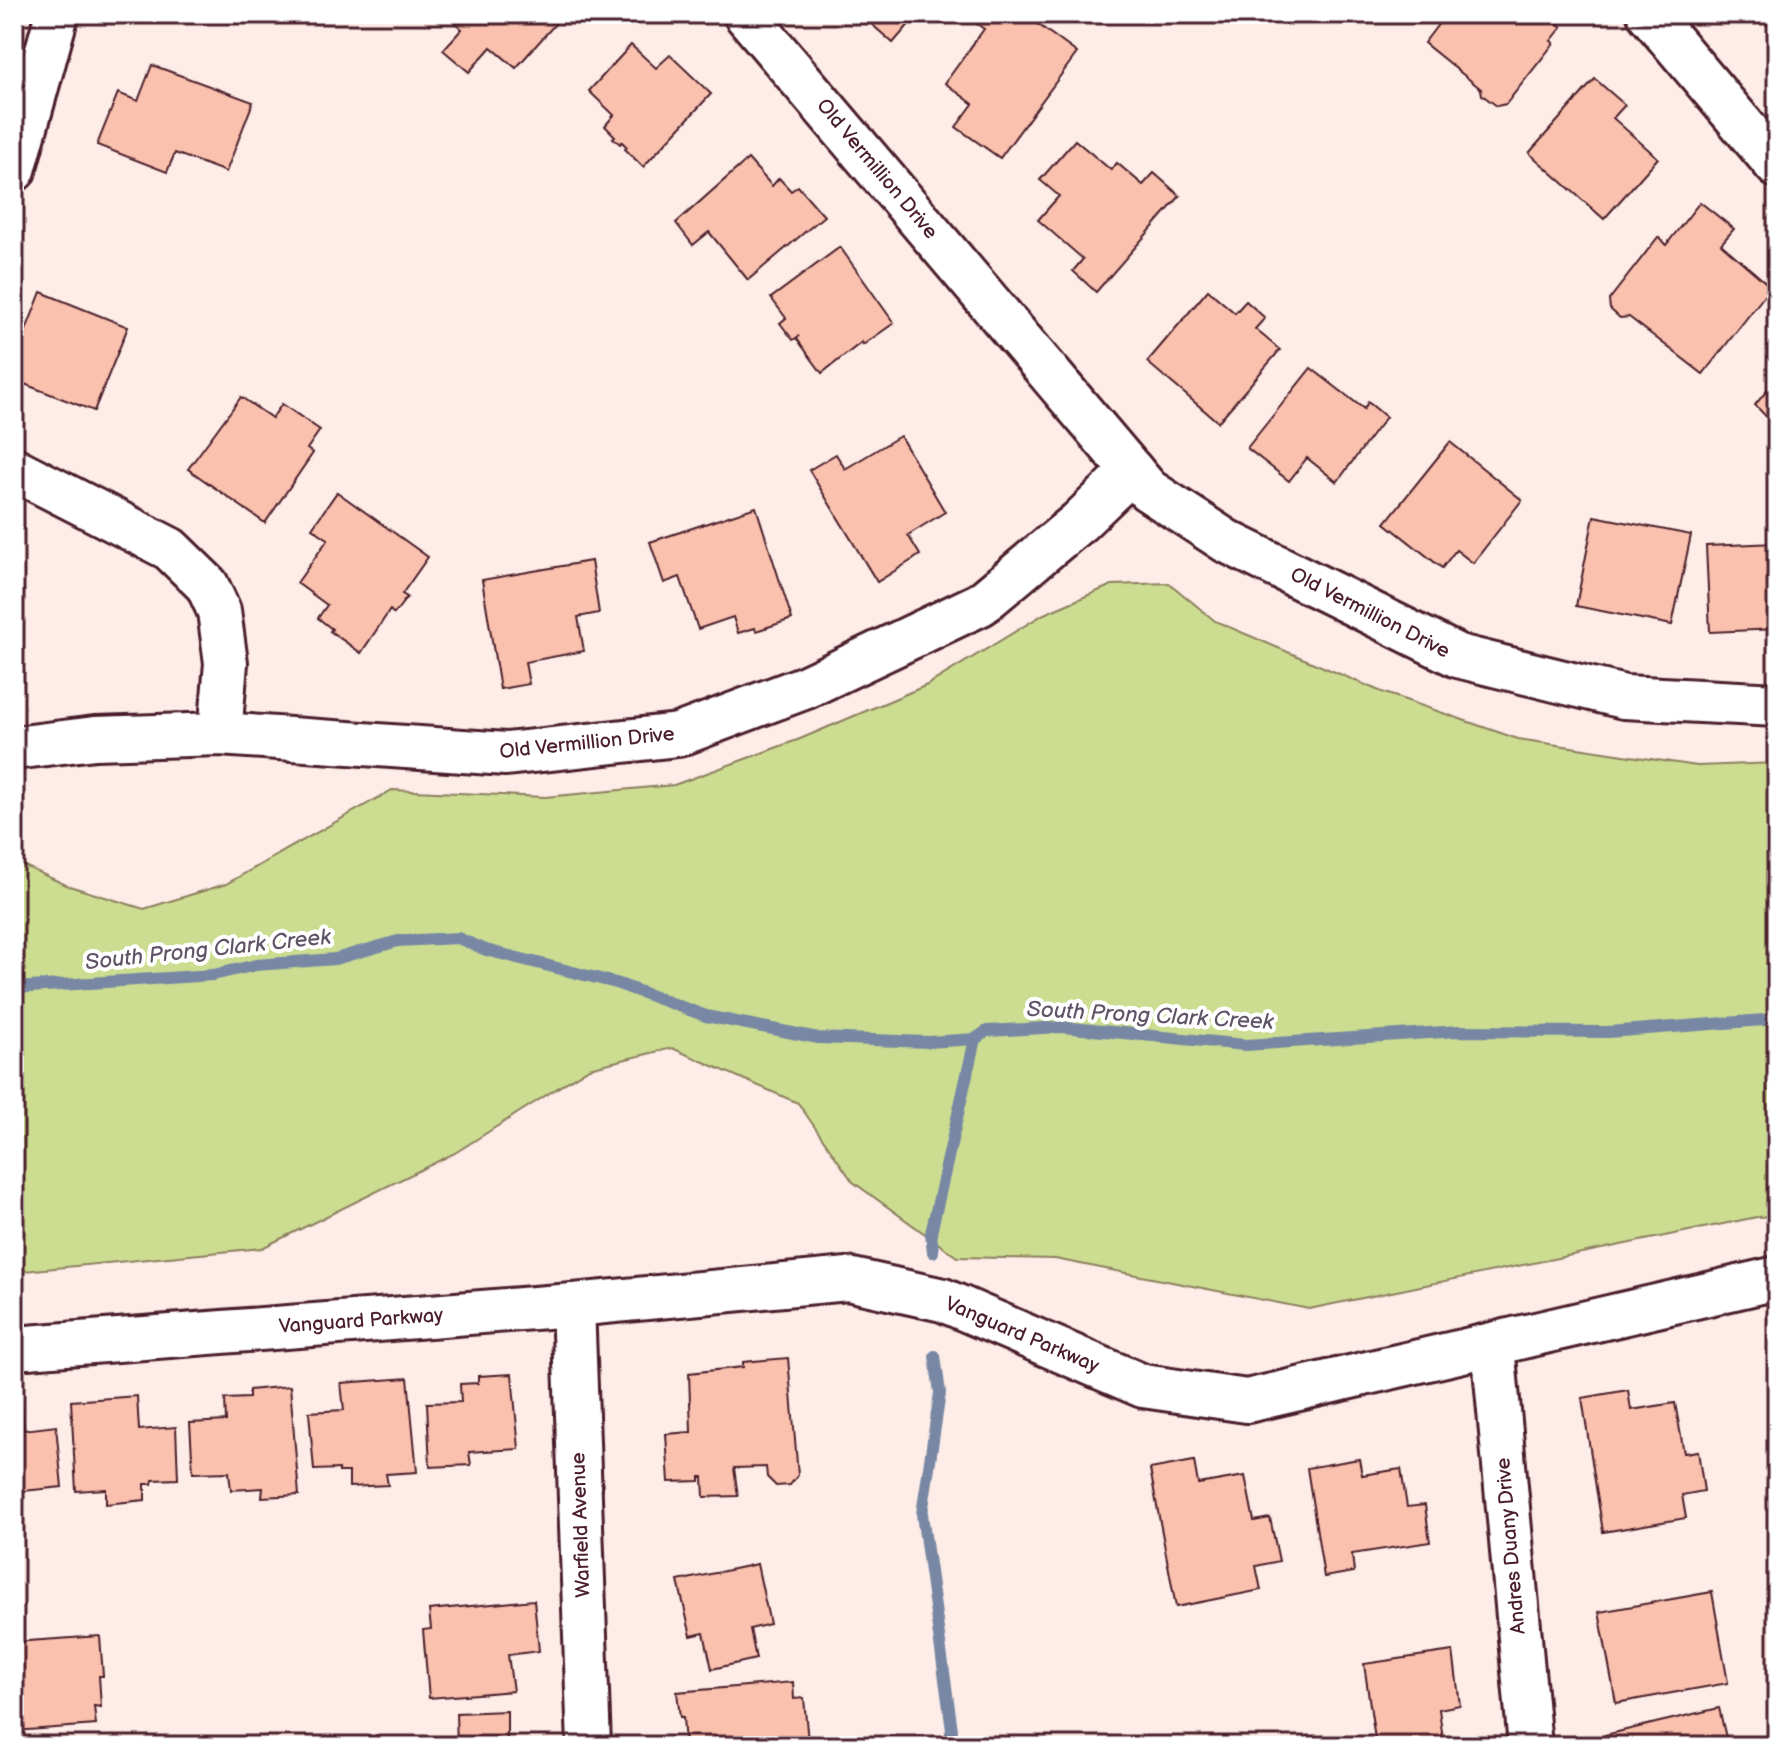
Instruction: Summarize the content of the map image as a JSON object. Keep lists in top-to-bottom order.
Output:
{
  "streets": {
    "street": [
      "Old Vermillion Drive",
      "Vanguard Parkway",
      "Warfield Avenue",
      "Andres Duany Drive"
    ]
  },
  "crossings": [
    ["Vanguard Parkway", "Warfield Avenue"],
    ["Vanguard Parkway", "Andres Duany Drive"]
  ],
  "water": ["South Prong Clark Creek"]
}
